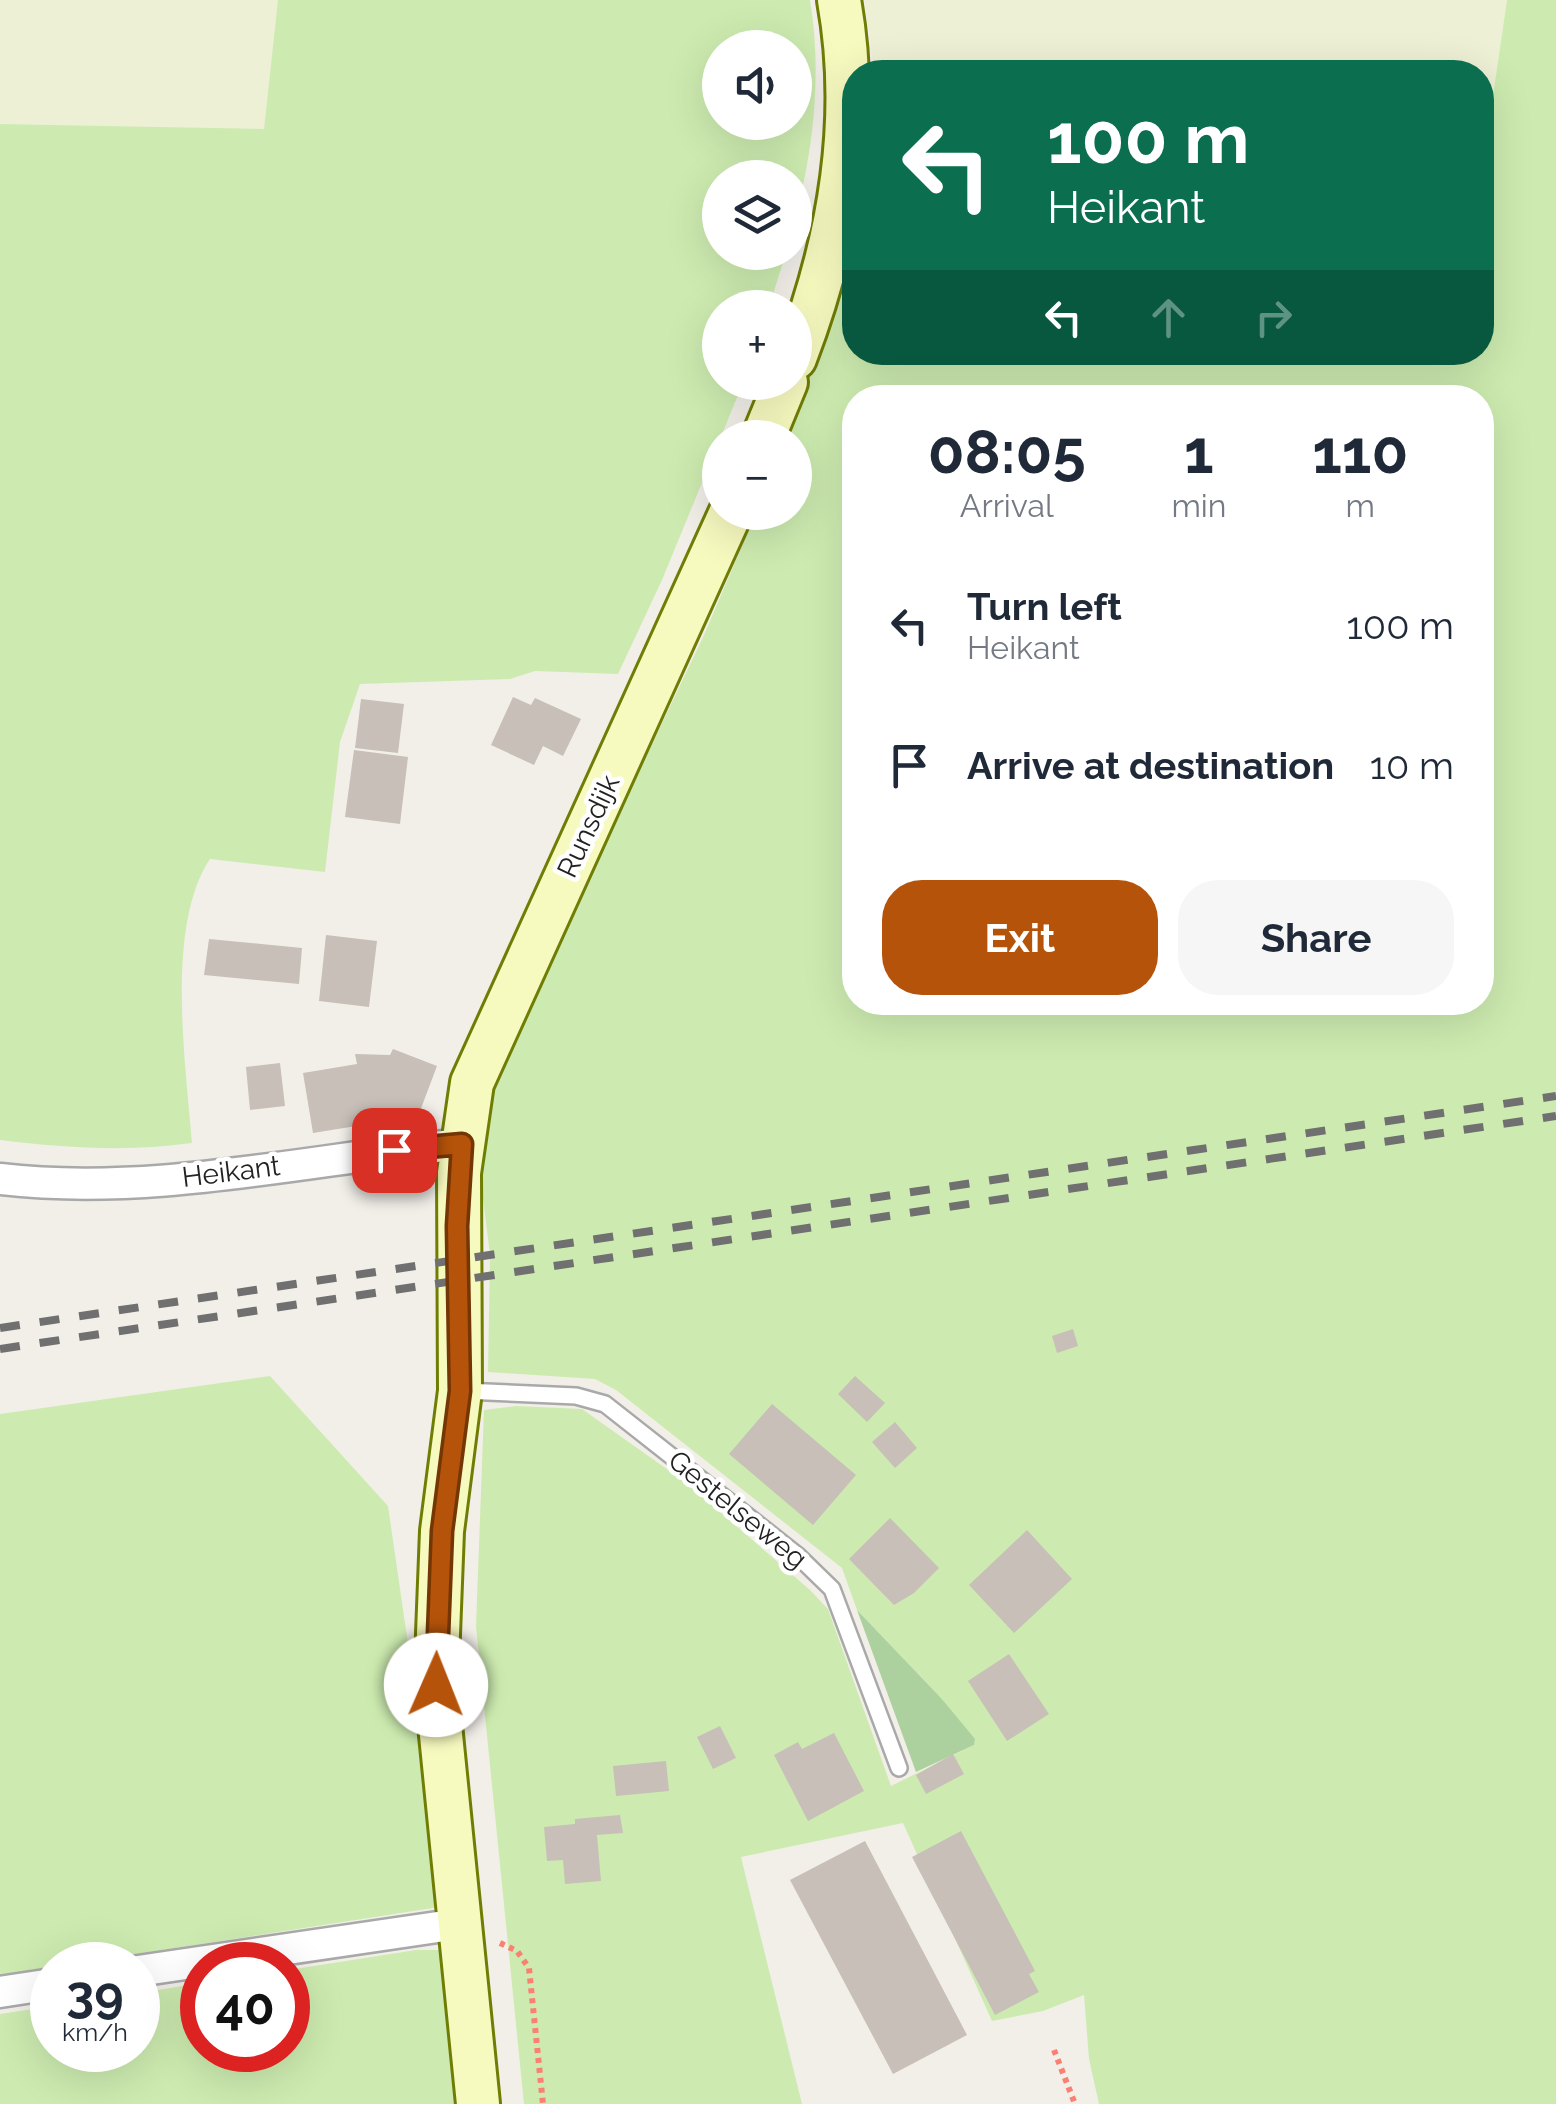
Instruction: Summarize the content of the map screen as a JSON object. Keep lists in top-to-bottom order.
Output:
{
  "streets": {
    "street": ["Runsdijk", "Heikant"],
    "lane": ["Gestelseweg"]
  },
  "crossings": [
    ["Runsdijk", "Heikant"]
  ],
  "page": {
    "map_buttons": ["+", "−"],
    "turn": ["100 m", "Heikant"],
    "eta": [
      "08:05",
      "Arrival",
      "1",
      "min",
      "110",
      "m"
    ],
    "list": [
      {
        "name": "Turn left",
        "note": "Heikant",
        "value": "100 m"
      },
      {
        "name": "Arrive at destination",
        "value": "10 m"
      }
    ],
    "buttons": ["Exit", "Share"],
    "speed": "39 km/h",
    "limit": "40"
  }
}
